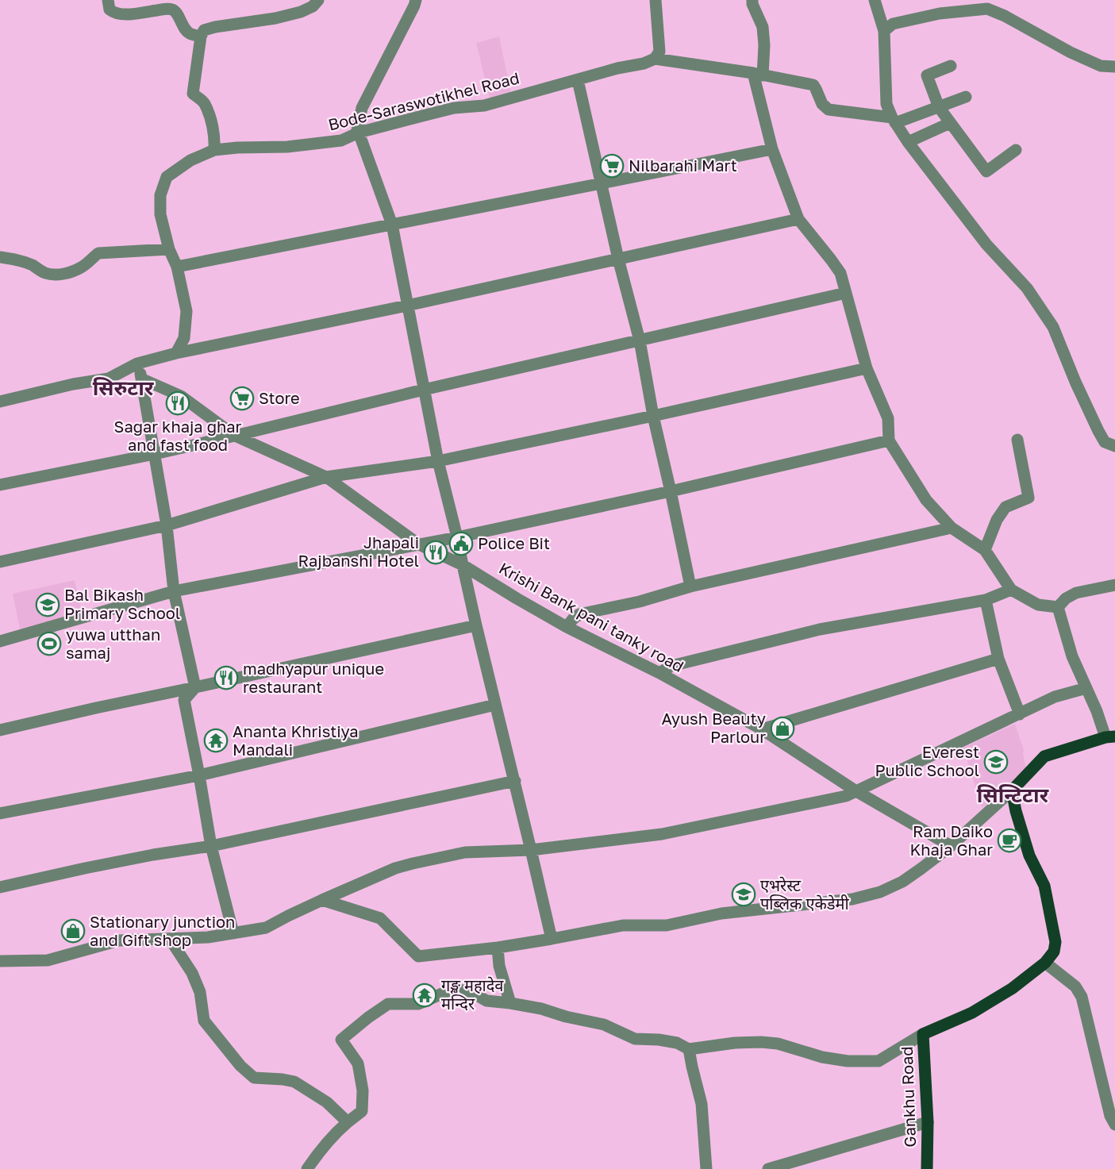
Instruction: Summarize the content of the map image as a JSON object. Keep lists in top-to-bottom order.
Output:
{
  "streets": {
    "main road": ["Gankhu Road"],
    "street": ["Bode-Saraswotikhel Road", "Krishi Bank pani tanky road"]
  },
  "districts": ["सिरुटार", "सिन्टिटार"],
  "places": {
    "supermarket": ["Nilbarahi Mart", "Store"],
    "restaurant": ["Sagar khaja ghar and fast food", "Jhapali Rajbanshi Hotel", "madhyapur unique restaurant"],
    "public building": ["Police Bit"],
    "school or university": ["Bal Bikash Primary School", "Everest Public School", "एभरेस्ट पब्लिक एकेडेमी"],
    "sports": ["yuwa utthan samaj"],
    "shop": ["Ayush Beauty Parlour", "Stationary junction and Gift shop"],
    "temple": ["Ananta Khristiya Mandali", "गङ्खु महादेव मन्दिर"],
    "cafe": ["Ram Daiko Khaja Ghar"]
  }
}
